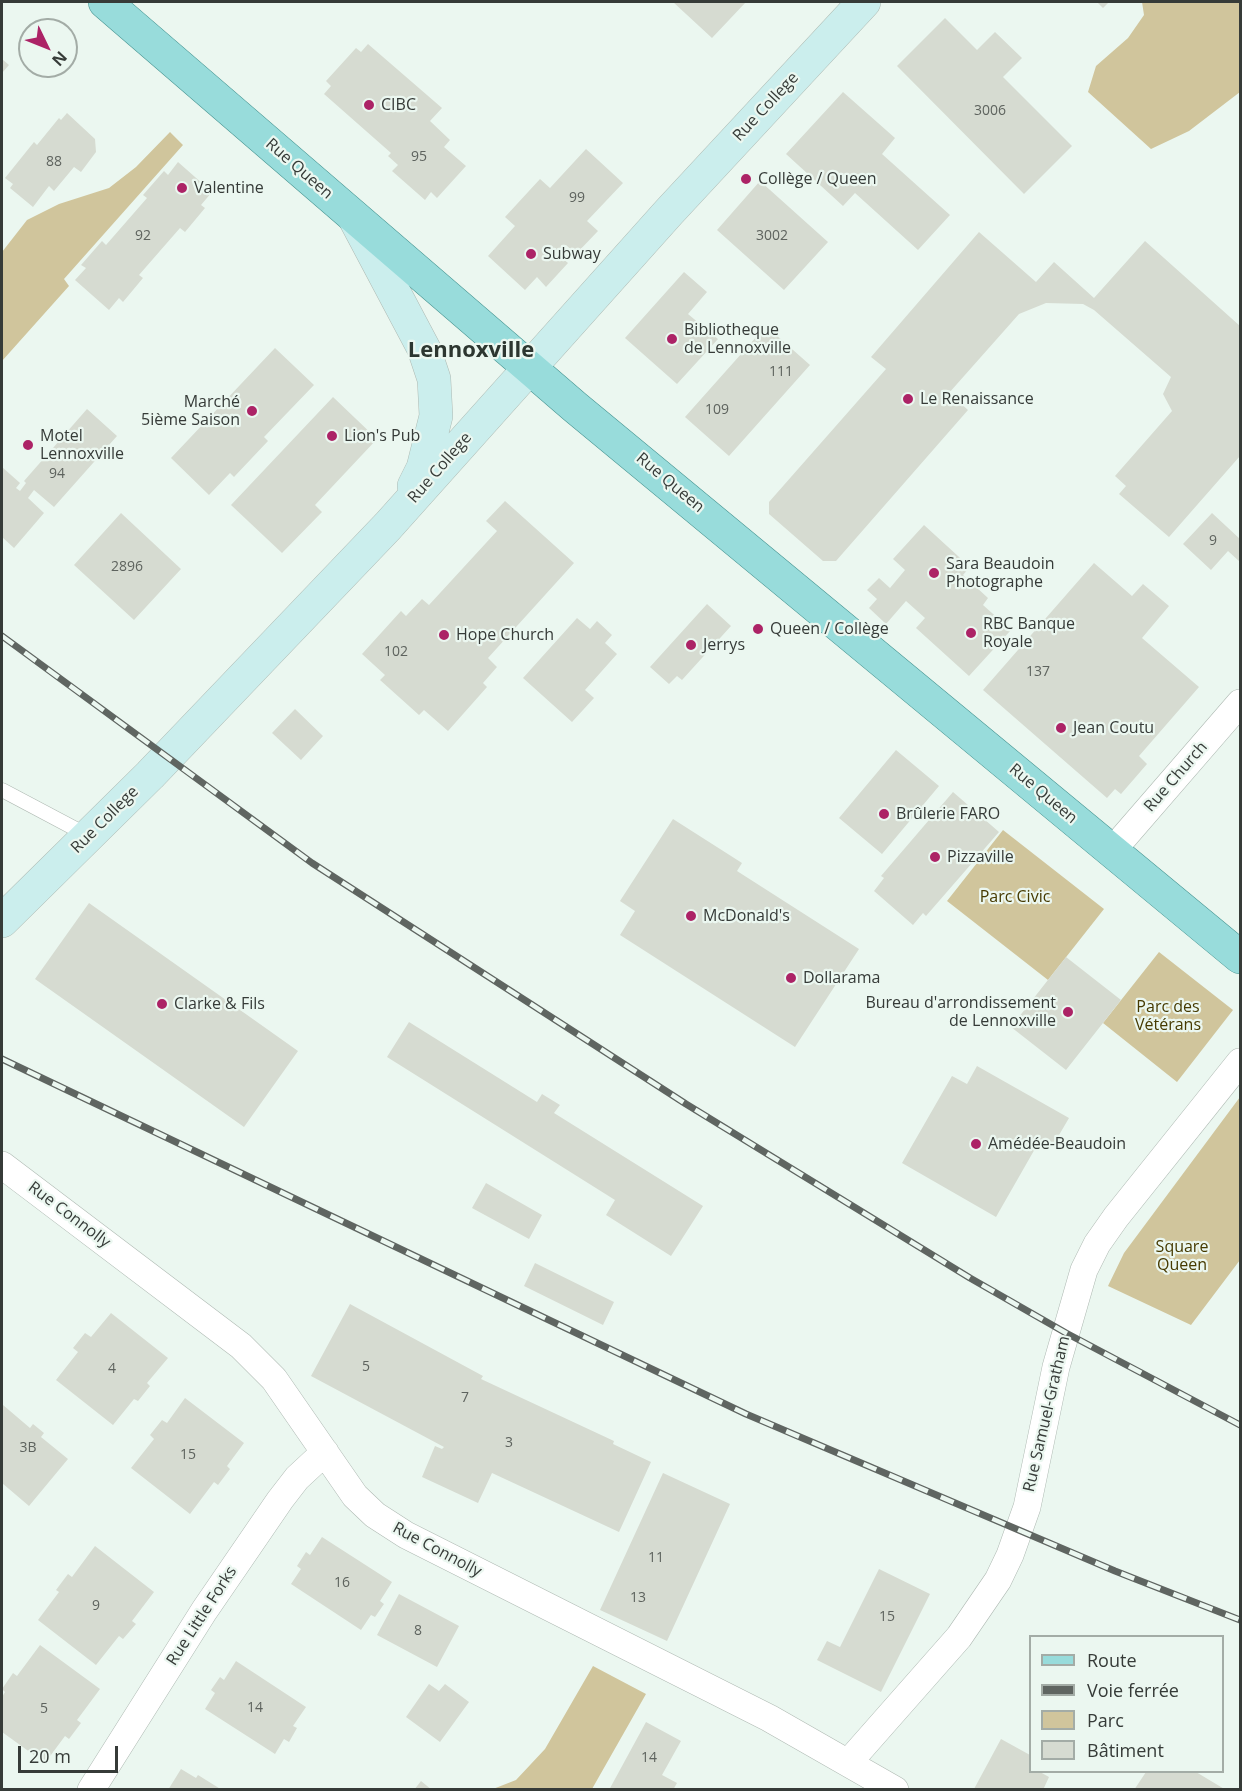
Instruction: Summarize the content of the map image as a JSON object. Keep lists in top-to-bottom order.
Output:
{
  "streets": {
    "main road": ["Rue College", "Rue Queen"],
    "street": [
      "Rue Church",
      "Rue Connolly",
      "Rue Samuel-Gratham",
      "Rue Little Forks"
    ]
  },
  "crossings": [
    ["Rue College", "Rue Queen"],
    ["Rue Queen", "Rue Church"],
    ["Rue Connolly", "Rue Samuel-Gratham"],
    ["Rue Connolly", "Rue Little Forks"]
  ],
  "districts": ["Lennoxville"],
  "parks": ["Parc Civic", "Parc des Vétérans", "Square Queen"],
  "places": [
    "CIBC",
    "Collège / Queen",
    "Valentine",
    "Subway",
    "Bibliotheque de Lennoxville",
    "Le Renaissance",
    "Marché 5ième Saison",
    "Lion's Pub",
    "Motel Lennoxville",
    "Sara Beaudoin Photographe",
    "Queen / Collège",
    "RBC Banque Royale",
    "Hope Church",
    "Jerrys",
    "Jean Coutu",
    "Brûlerie FARO",
    "Pizzaville",
    "McDonald's",
    "Dollarama",
    "Clarke & Fils",
    "Bureau d'arrondissement de Lennoxville",
    "Amédée-Beaudoin"
  ],
  "house_numbers": [
    "3006",
    "95",
    "88",
    "99",
    "92",
    "3002",
    "111",
    "109",
    "94",
    "9",
    "2896",
    "102",
    "137",
    "5",
    "4",
    "7",
    "3",
    "3B",
    "15",
    "11",
    "16",
    "13",
    "9",
    "15",
    "8",
    "14",
    "5",
    "14"
  ],
  "legend": [
    "Route",
    "Voie ferrée",
    "Parc",
    "Bâtiment"
  ],
  "scale_bar": "20 m",
  "north": "bottom right"
}
